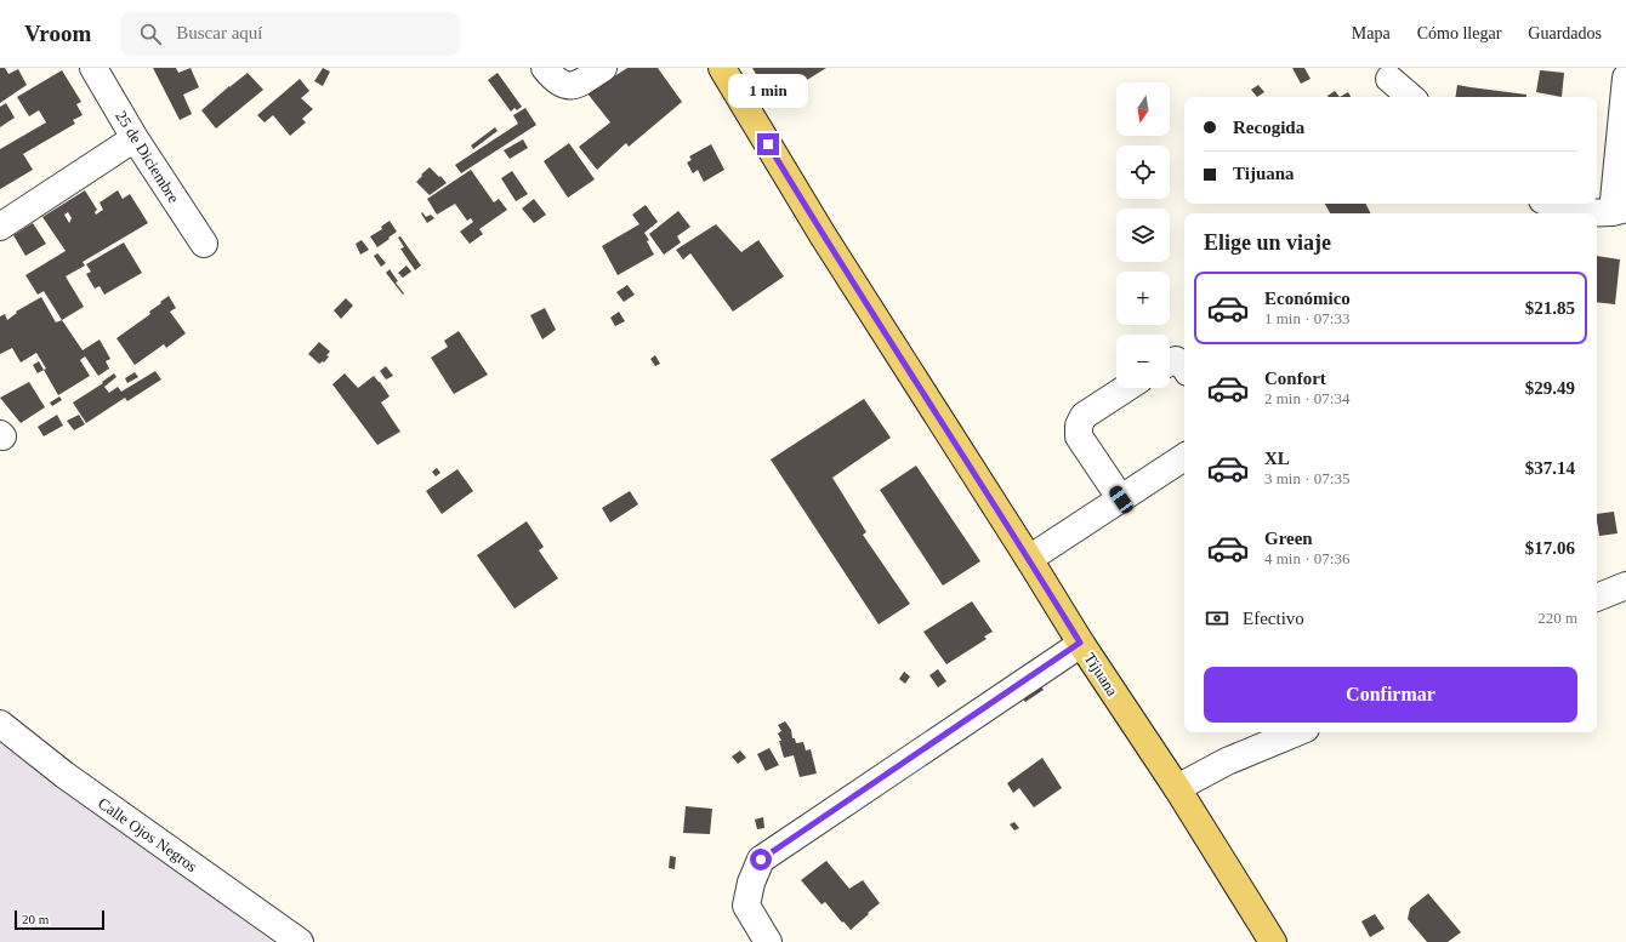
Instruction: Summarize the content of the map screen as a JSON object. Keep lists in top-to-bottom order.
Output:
{
  "streets": {
    "main road": ["Tijuana"],
    "street": ["25 de Diciembre", "Calle Ojos Negros"]
  },
  "scale_bar": "20 m",
  "north": "bottom",
  "page": {
    "header": "Vroom",
    "search": "Buscar aquí",
    "nav": ["Mapa", "Cómo llegar", "Guardados"],
    "bubble": "1 min",
    "map_buttons": ["+", "−"],
    "banner": ["Recogida", "Tijuana"],
    "heading": "Elige un viaje",
    "list": [
      {
        "name": "Económico",
        "note": "1 min · 07:33",
        "value": "$21.85"
      },
      {
        "name": "Confort",
        "note": "2 min · 07:34",
        "value": "$29.49"
      },
      {
        "name": "XL",
        "note": "3 min · 07:35",
        "value": "$37.14"
      },
      {
        "name": "Green",
        "note": "4 min · 07:36",
        "value": "$17.06"
      }
    ],
    "pay": ["Efectivo", "220 m"],
    "buttons": "Confirmar",
    "scale": "20 m"
  }
}
